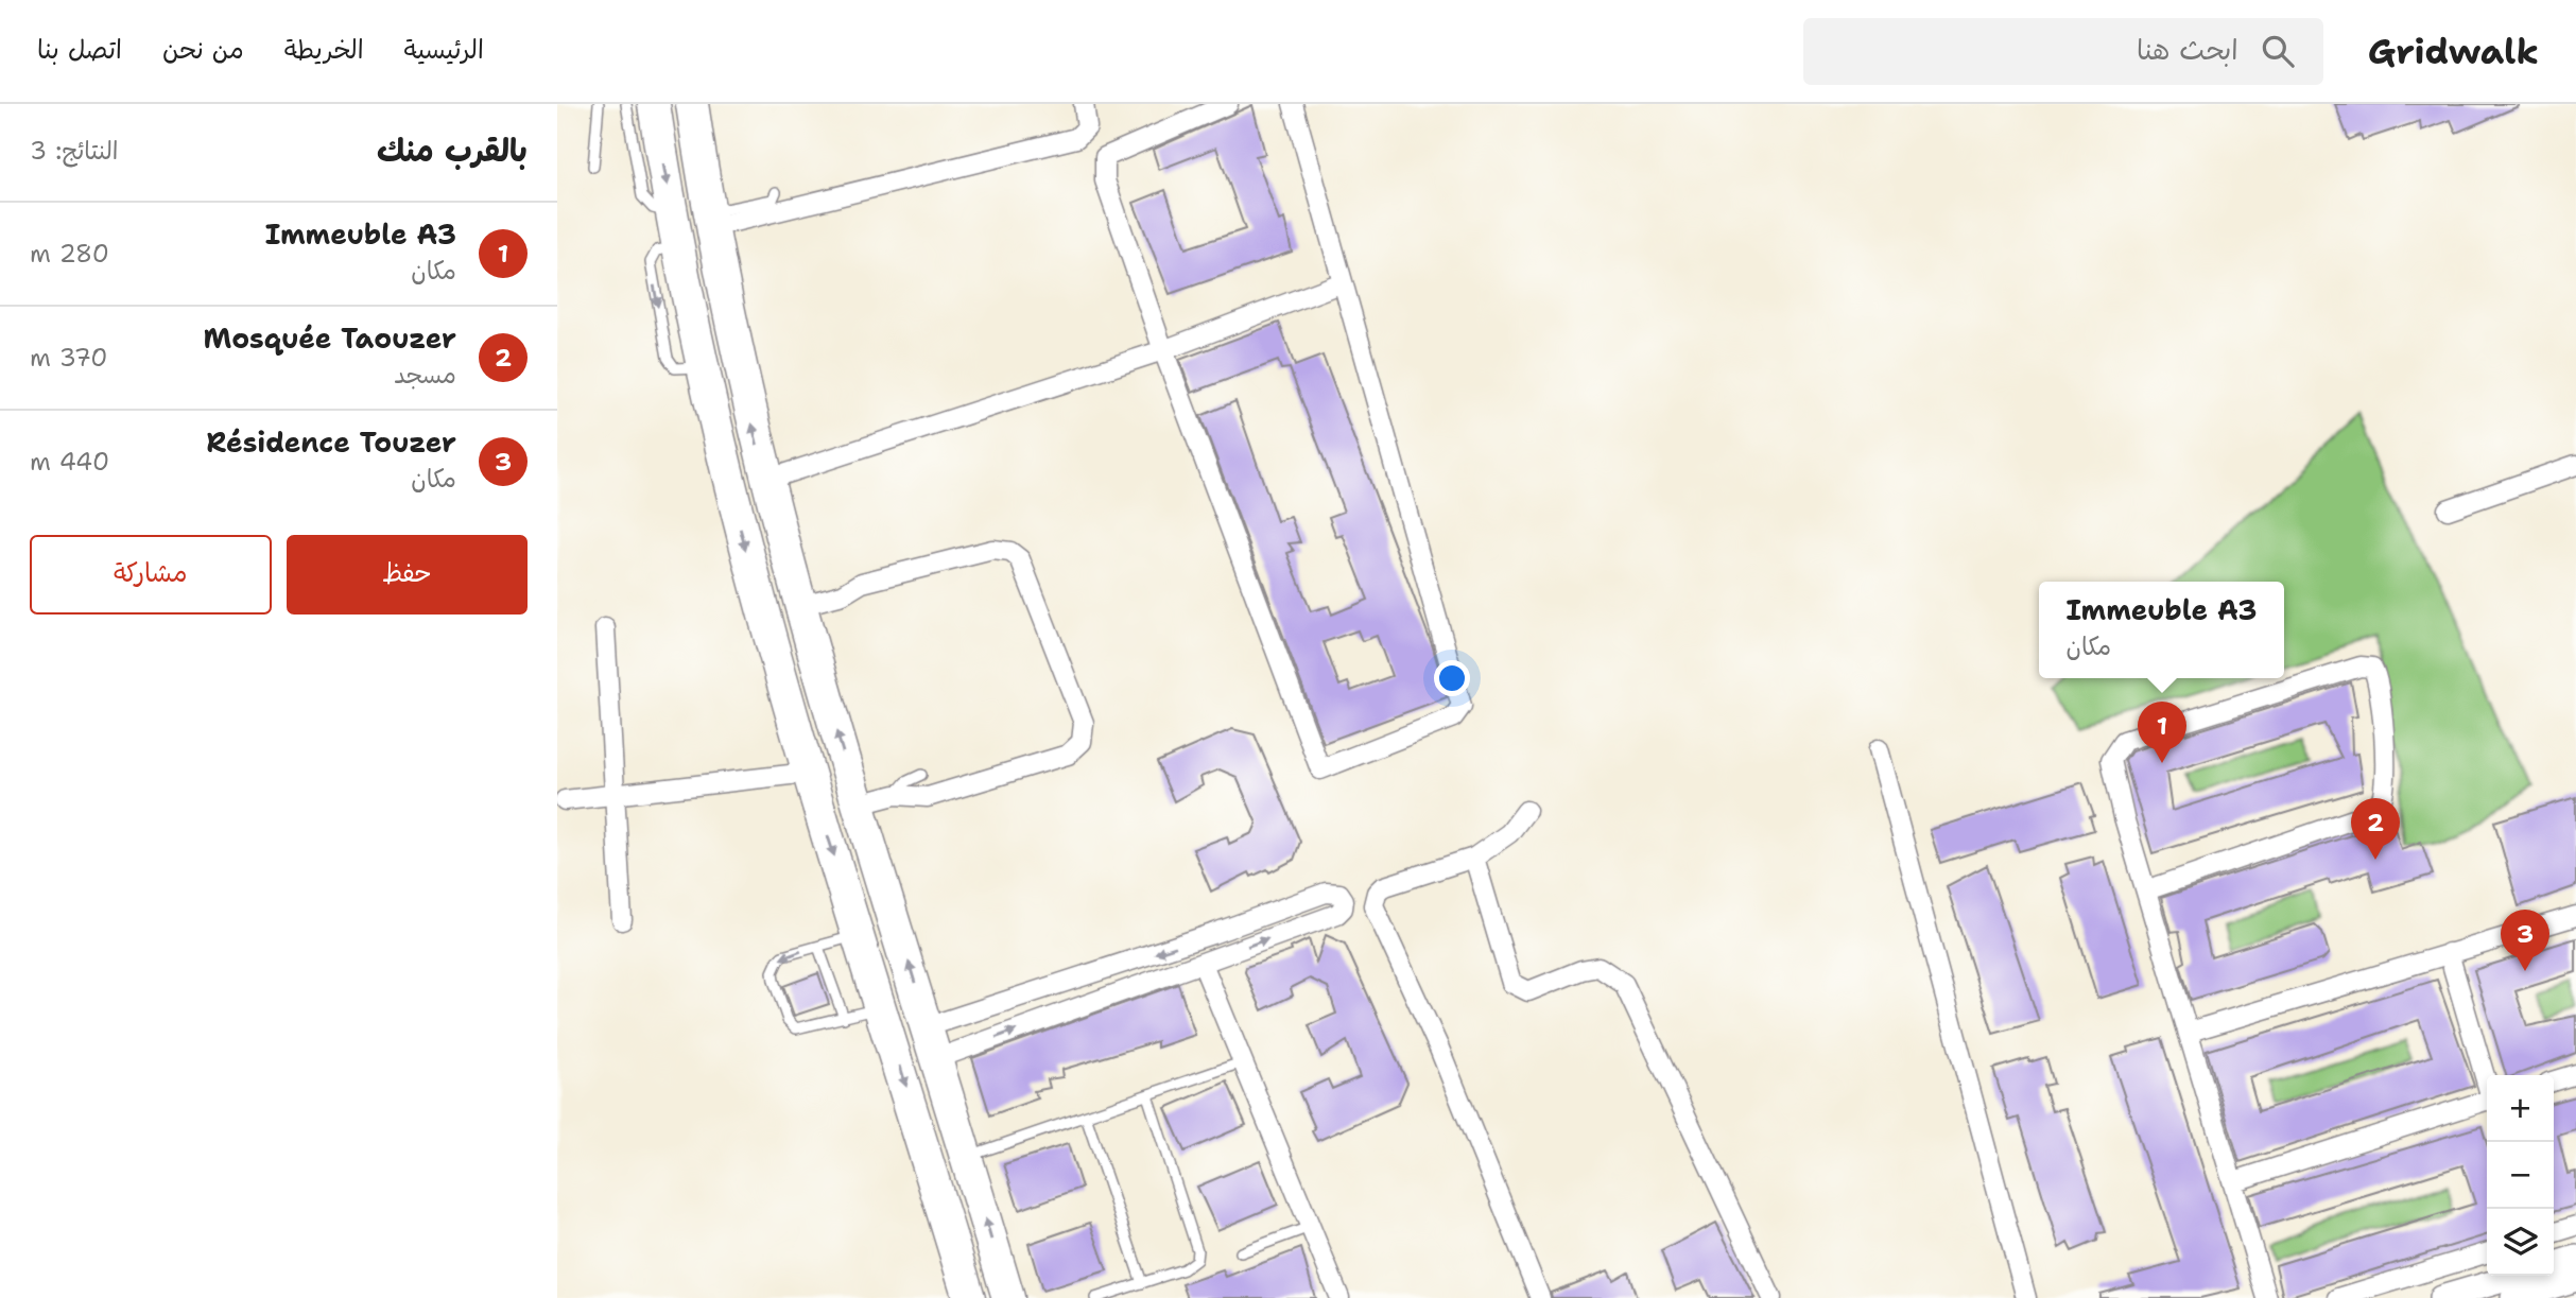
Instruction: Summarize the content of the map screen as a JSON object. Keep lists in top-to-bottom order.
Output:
{
  "page": {
    "header": "Gridwalk",
    "search": "ابحث هنا",
    "nav": [
      "الرئيسية",
      "الخريطة",
      "من نحن",
      "اتصل بنا"
    ],
    "heading": ["بالقرب منك", "النتائج: 3"],
    "list": [
      {
        "mark": "1",
        "name": "Immeuble A3",
        "note": "مكان",
        "value": "280 m"
      },
      {
        "mark": "2",
        "name": "Mosquée Taouzer",
        "note": "مسجد",
        "value": "370 m"
      },
      {
        "mark": "3",
        "name": "Résidence Touzer",
        "note": "مكان",
        "value": "440 m"
      }
    ],
    "buttons": ["حفظ", "مشاركة"],
    "popup": ["Immeuble A3", "مكان"],
    "pins": ["1", "2", "3"],
    "map_buttons": ["+", "−"]
  }
}
